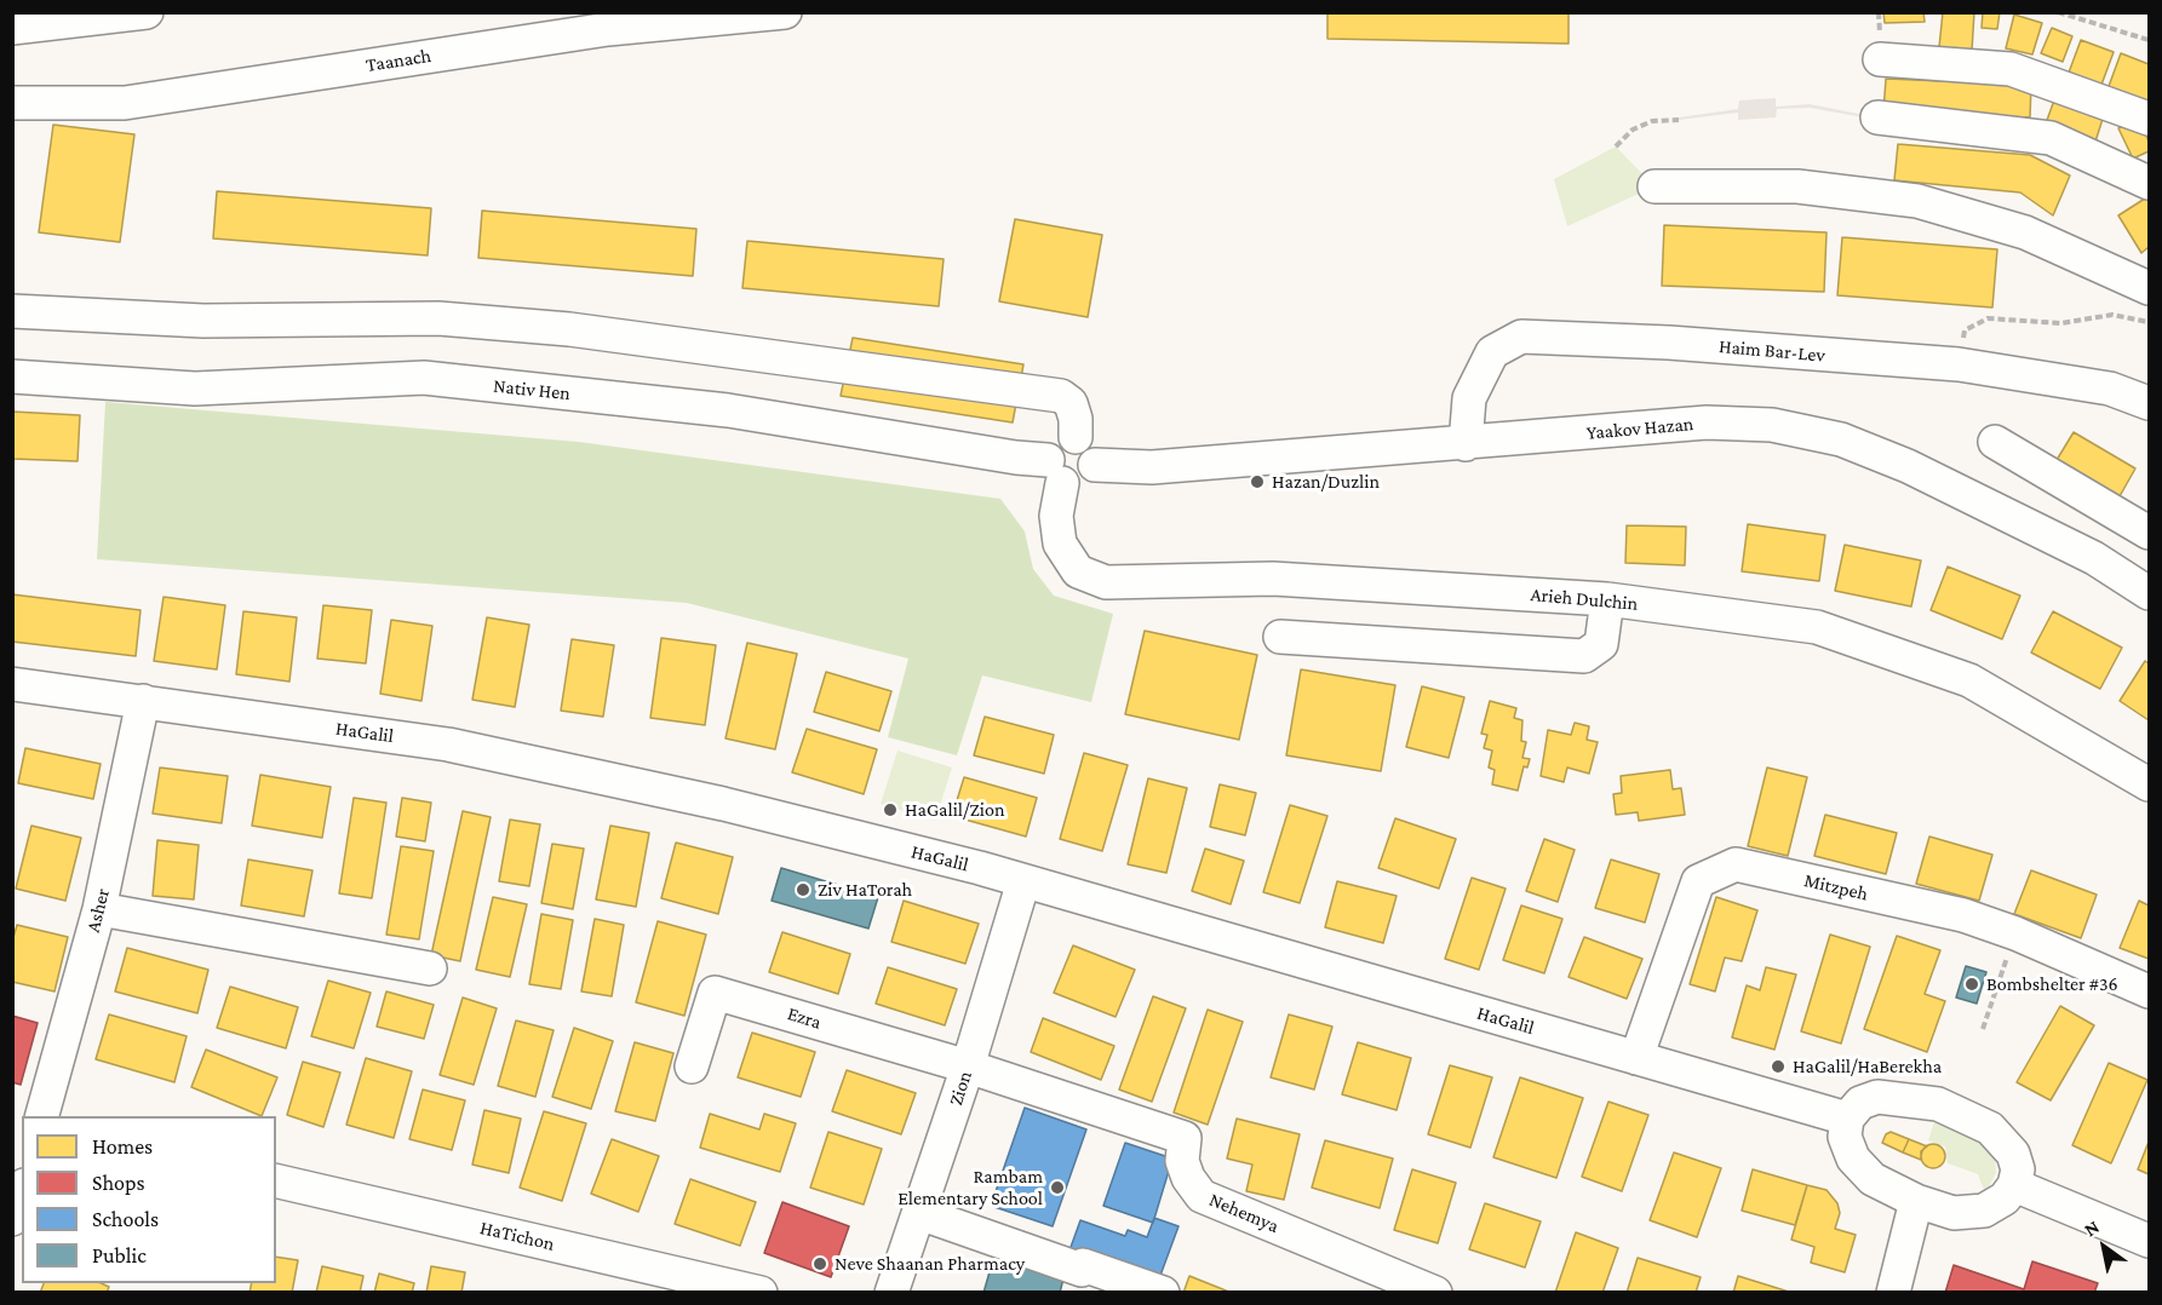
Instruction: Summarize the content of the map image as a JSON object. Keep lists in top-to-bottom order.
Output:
{
  "streets": {
    "street": [
      "Taanach",
      "Haim Bar-Lev",
      "Nativ Hen",
      "Yaakov Hazan",
      "Arieh Dulchin",
      "HaGalil",
      "Mitzpeh",
      "Asher",
      "Ezra",
      "Zion",
      "Nehemya",
      "HaTichon"
    ]
  },
  "crossings": [
    ["Haim Bar-Lev", "Yaakov Hazan"],
    ["Nativ Hen", "Yaakov Hazan"],
    ["Nativ Hen", "Arieh Dulchin"],
    ["Yaakov Hazan", "Arieh Dulchin"],
    ["HaGalil", "Mitzpeh"],
    ["HaGalil", "Asher"],
    ["HaGalil", "Zion"],
    ["Ezra", "Zion"],
    ["Ezra", "Nehemya"],
    ["Zion", "Nehemya"]
  ],
  "places": [
    "Hazan/Duzlin",
    "HaGalil/Zion",
    "Ziv HaTorah",
    "Bombshelter #36",
    "HaGalil/HaBerekha",
    "Rambam Elementary School",
    "Neve Shaanan Pharmacy"
  ],
  "legend": [
    "Homes",
    "Shops",
    "Schools",
    "Public"
  ],
  "north": "top left"
}
